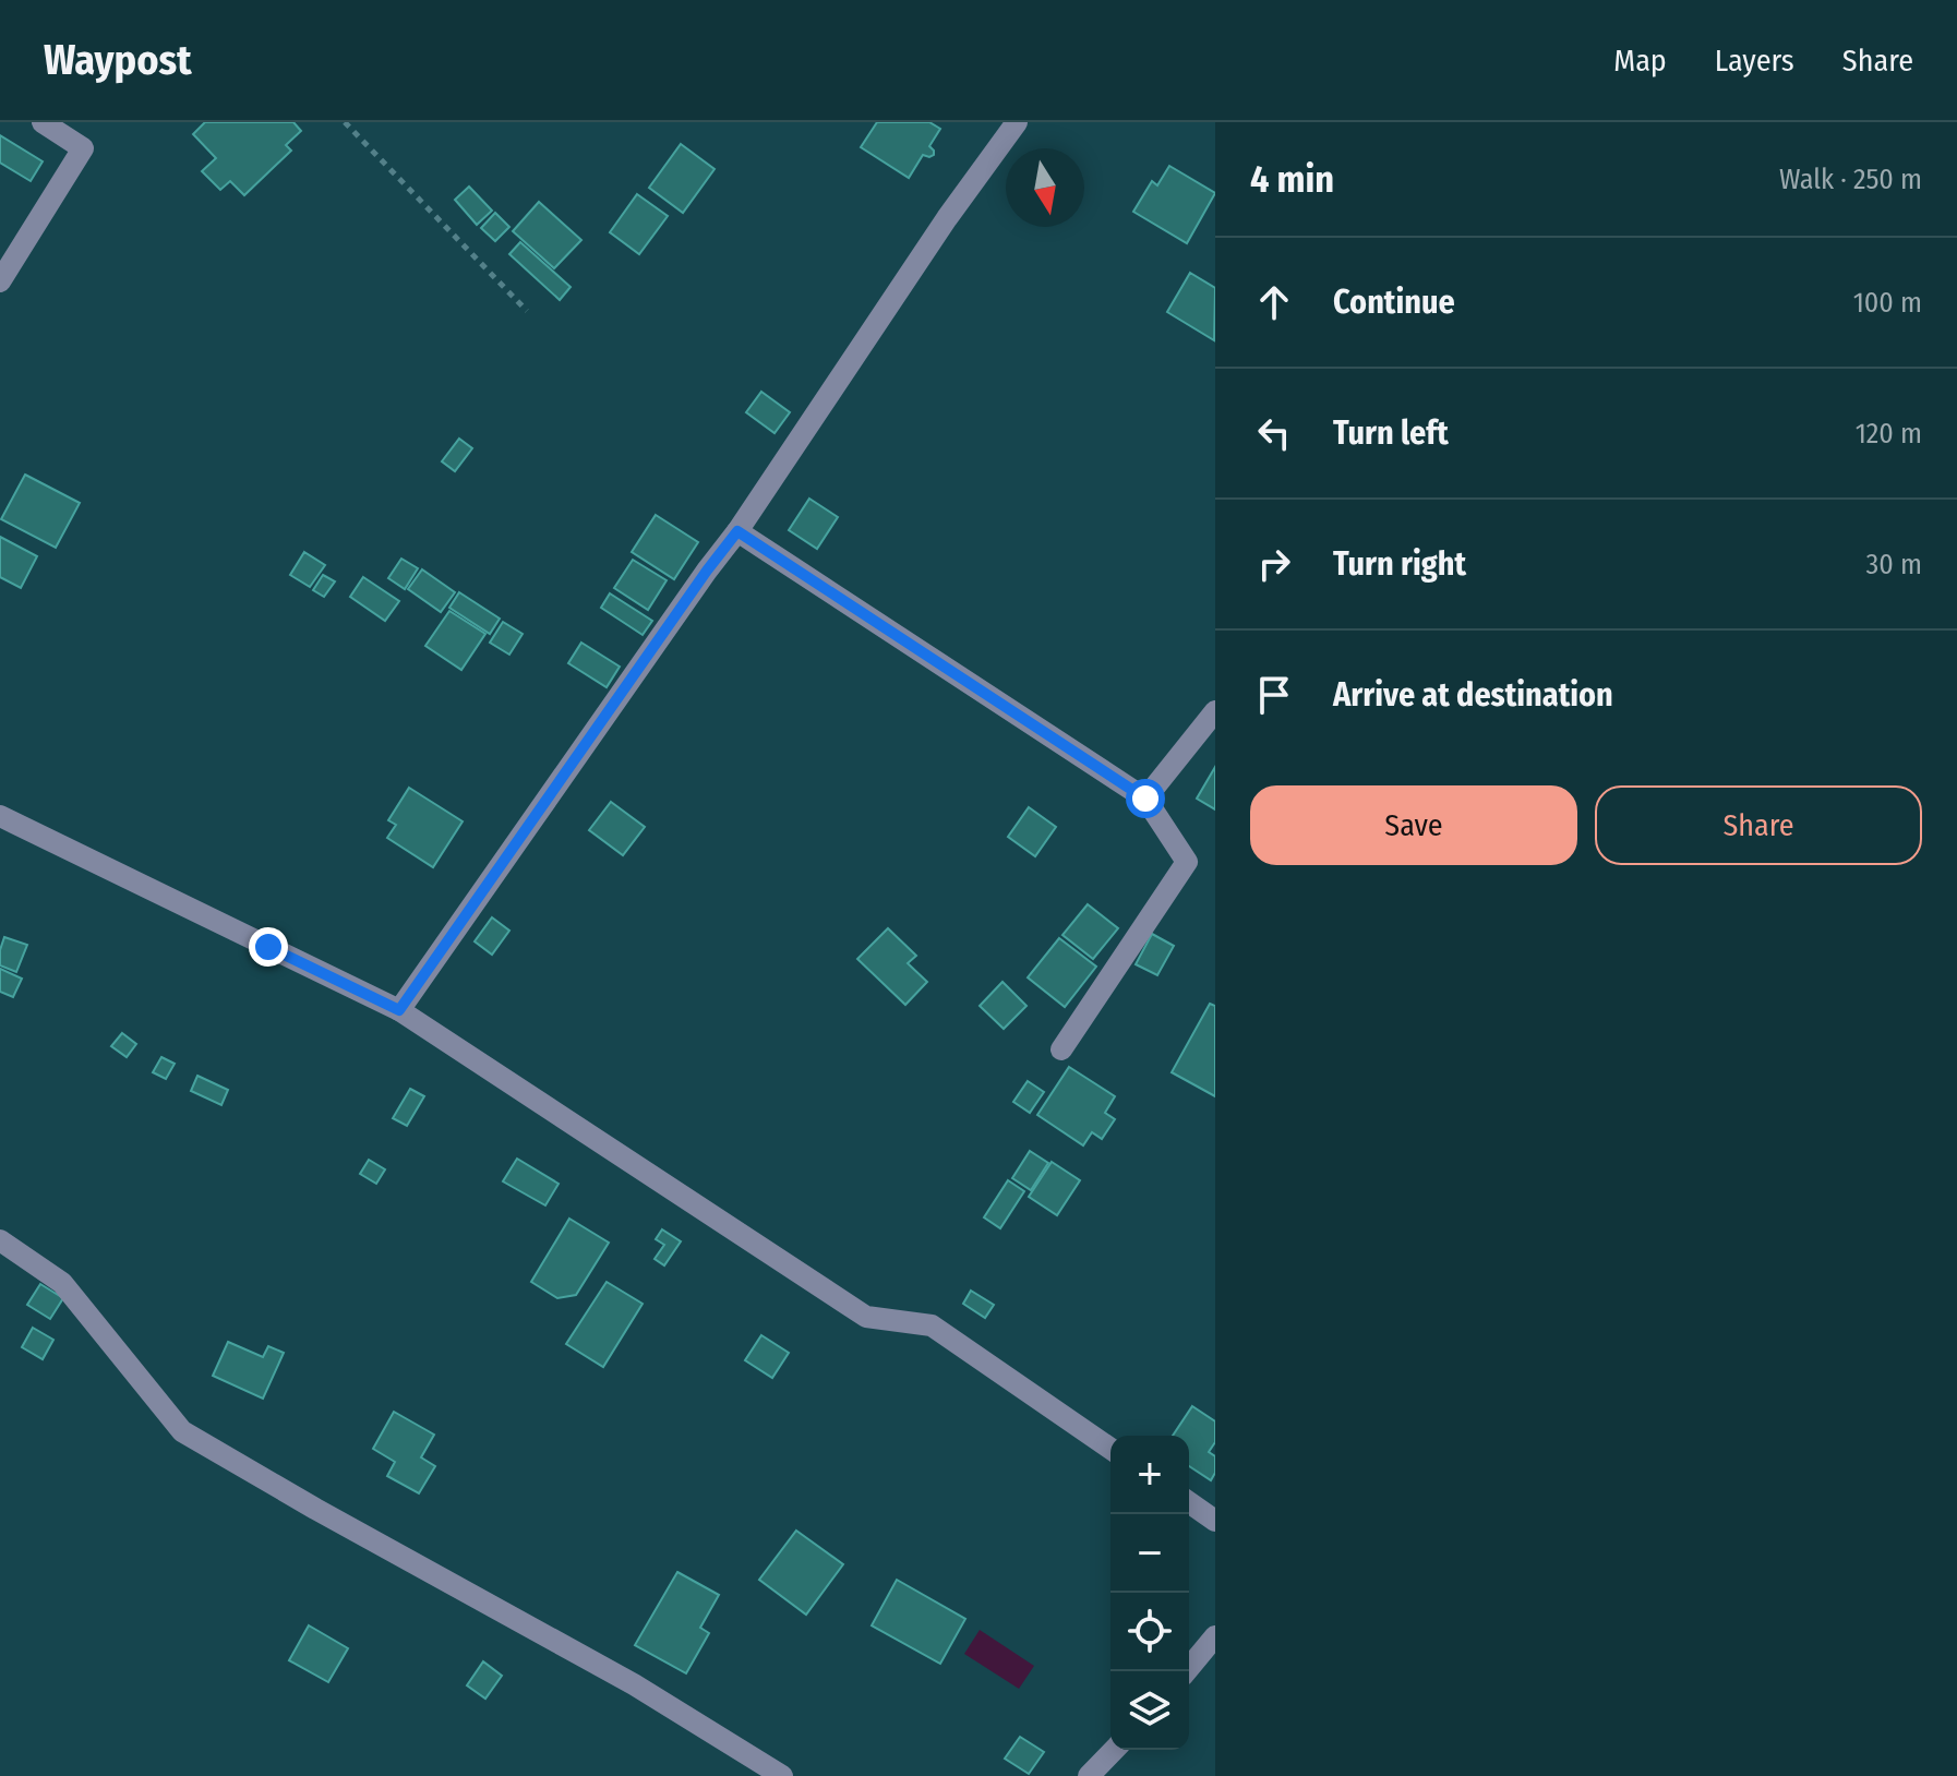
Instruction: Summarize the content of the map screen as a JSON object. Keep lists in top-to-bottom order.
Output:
{
  "north": "bottom",
  "page": {
    "header": "Waypost",
    "nav": ["Map", "Layers", "Share"],
    "heading": ["4 min", "Walk · 250 m"],
    "list": [
      ["Continue", "100 m"],
      ["Turn left", "120 m"],
      ["Turn right", "30 m"],
      "Arrive at destination"
    ],
    "buttons": ["Save", "Share"],
    "map_buttons": ["+", "−"]
  }
}
